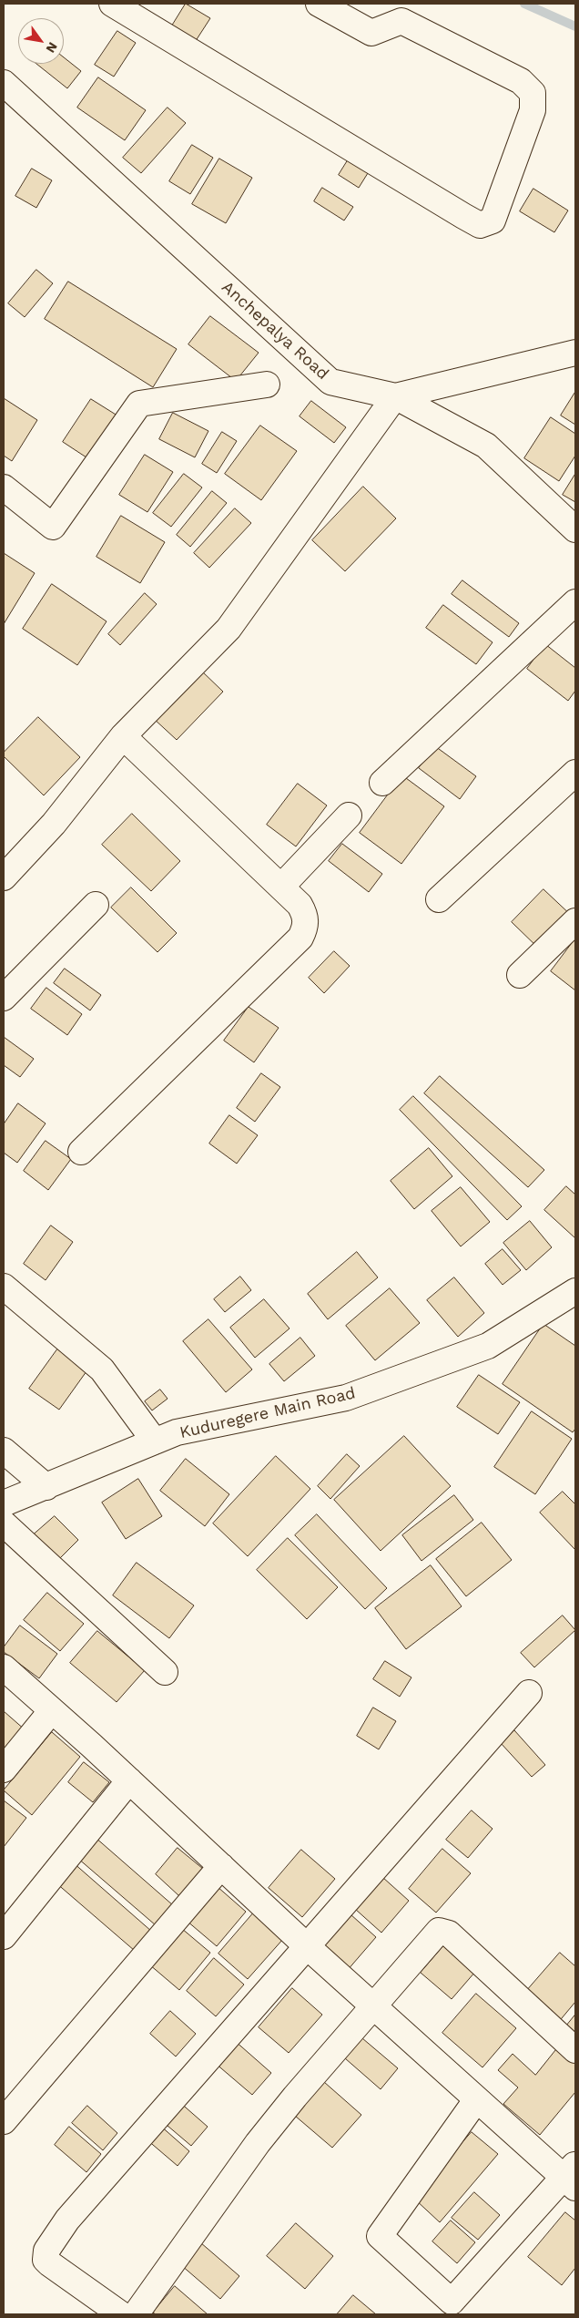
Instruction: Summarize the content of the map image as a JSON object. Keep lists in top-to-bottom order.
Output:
{
  "streets": {
    "street": ["Anchepalya Road", "Kuduregere Main Road"]
  },
  "north": "bottom right"
}
